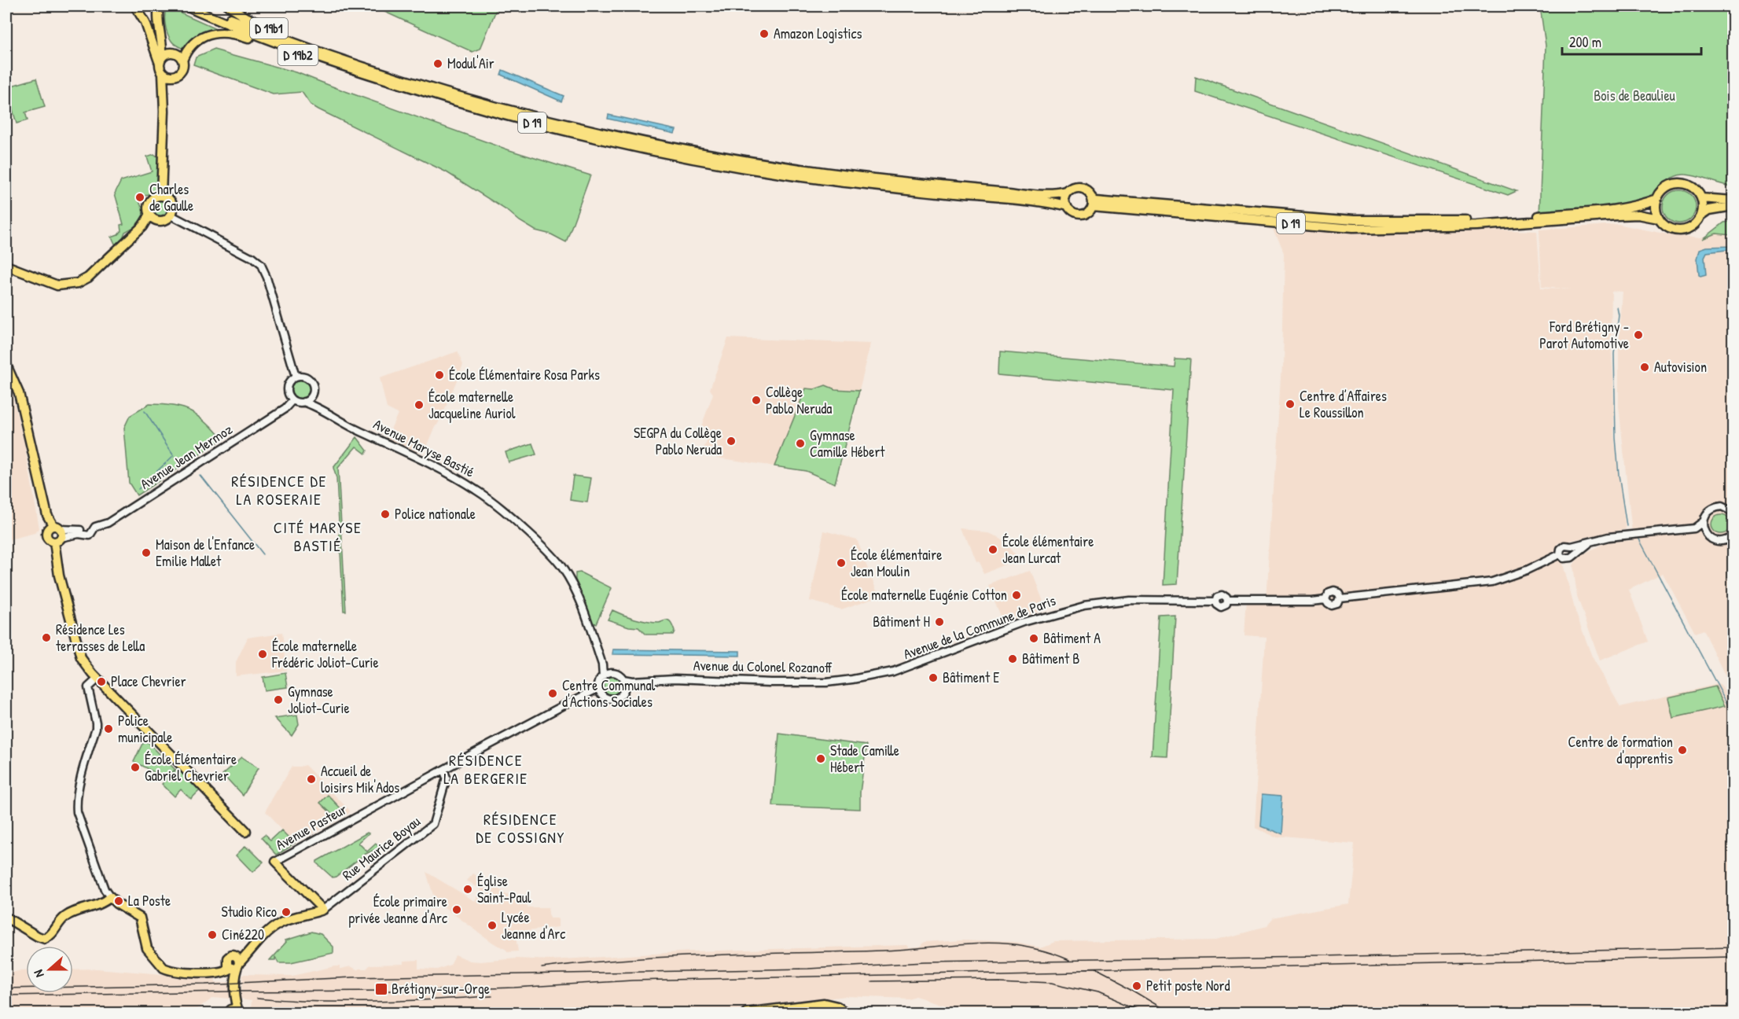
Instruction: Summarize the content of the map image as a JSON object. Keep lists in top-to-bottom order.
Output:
{
  "streets": {
    "main road": ["D 19b1", "D 19b2", "D 19"],
    "street": [
      "Avenue Maryse Bastié",
      "Avenue Jean Mermoz",
      "Avenue de la Commune de Paris",
      "Avenue du Colonel Rozanoff",
      "Avenue Pasteur",
      "Rue Maurice Boyau"
    ]
  },
  "crossings": [
    ["D 19b1", "D 19"],
    ["D 19b2", "D 19"],
    ["Avenue Maryse Bastié", "Avenue Jean Mermoz"],
    ["Avenue Maryse Bastié", "Avenue du Colonel Rozanoff"],
    ["Avenue Maryse Bastié", "Avenue Pasteur"],
    ["Avenue de la Commune de Paris", "Avenue du Colonel Rozanoff"],
    ["Avenue du Colonel Rozanoff", "Avenue Pasteur"],
    ["Avenue Pasteur", "Rue Maurice Boyau"]
  ],
  "districts": [
    "RÉSIDENCE DE LA ROSERAIE",
    "CITÉ MARYSE BASTIÉ",
    "RÉSIDENCE LA BERGERIE",
    "RÉSIDENCE DE COSSIGNY"
  ],
  "parks": ["Bois de Beaulieu"],
  "places": {
    "other": [
      "Amazon Logistics",
      "Modul'Air",
      "Charles de Gaulle",
      "Ford Brétigny - Parot Automotive",
      "Autovision",
      "École Élémentaire Rosa Parks",
      "Collège Pablo Neruda",
      "Centre d’Affaires Le Roussillon",
      "École maternelle Jacqueline Auriol",
      "SEGPA du Collège Pablo Neruda",
      "Gymnase Camille Hébert",
      "Police nationale",
      "École élémentaire Jean Lurcat",
      "Maison de l'Enfance Emilie Mallet",
      "École élémentaire Jean Moulin",
      "École maternelle Eugénie Cotton",
      "Bâtiment H",
      "Résidence Les terrasses de Lella",
      "Bâtiment A",
      "École maternelle Frédéric Joliot-Curie",
      "Bâtiment B",
      "Bâtiment E",
      "Place Chevrier",
      "Centre Communal d'Actions Sociales",
      "Gymnase Joliot-Curie",
      "Police municipale",
      "Centre de formation d'apprentis",
      "Stade Camille Hébert",
      "École Élémentaire Gabriel Chevrier",
      "Accueil de loisirs Mik'Ados",
      "Église Saint-Paul",
      "La Poste",
      "École primaire privée Jeanne d'Arc",
      "Studio Rico",
      "Lycée Jeanne d'Arc",
      "Ciné220",
      "Petit poste Nord"
    ],
    "transit": ["Brétigny-sur-Orge"]
  },
  "scale_bar": "200 m",
  "north": "left"
}
